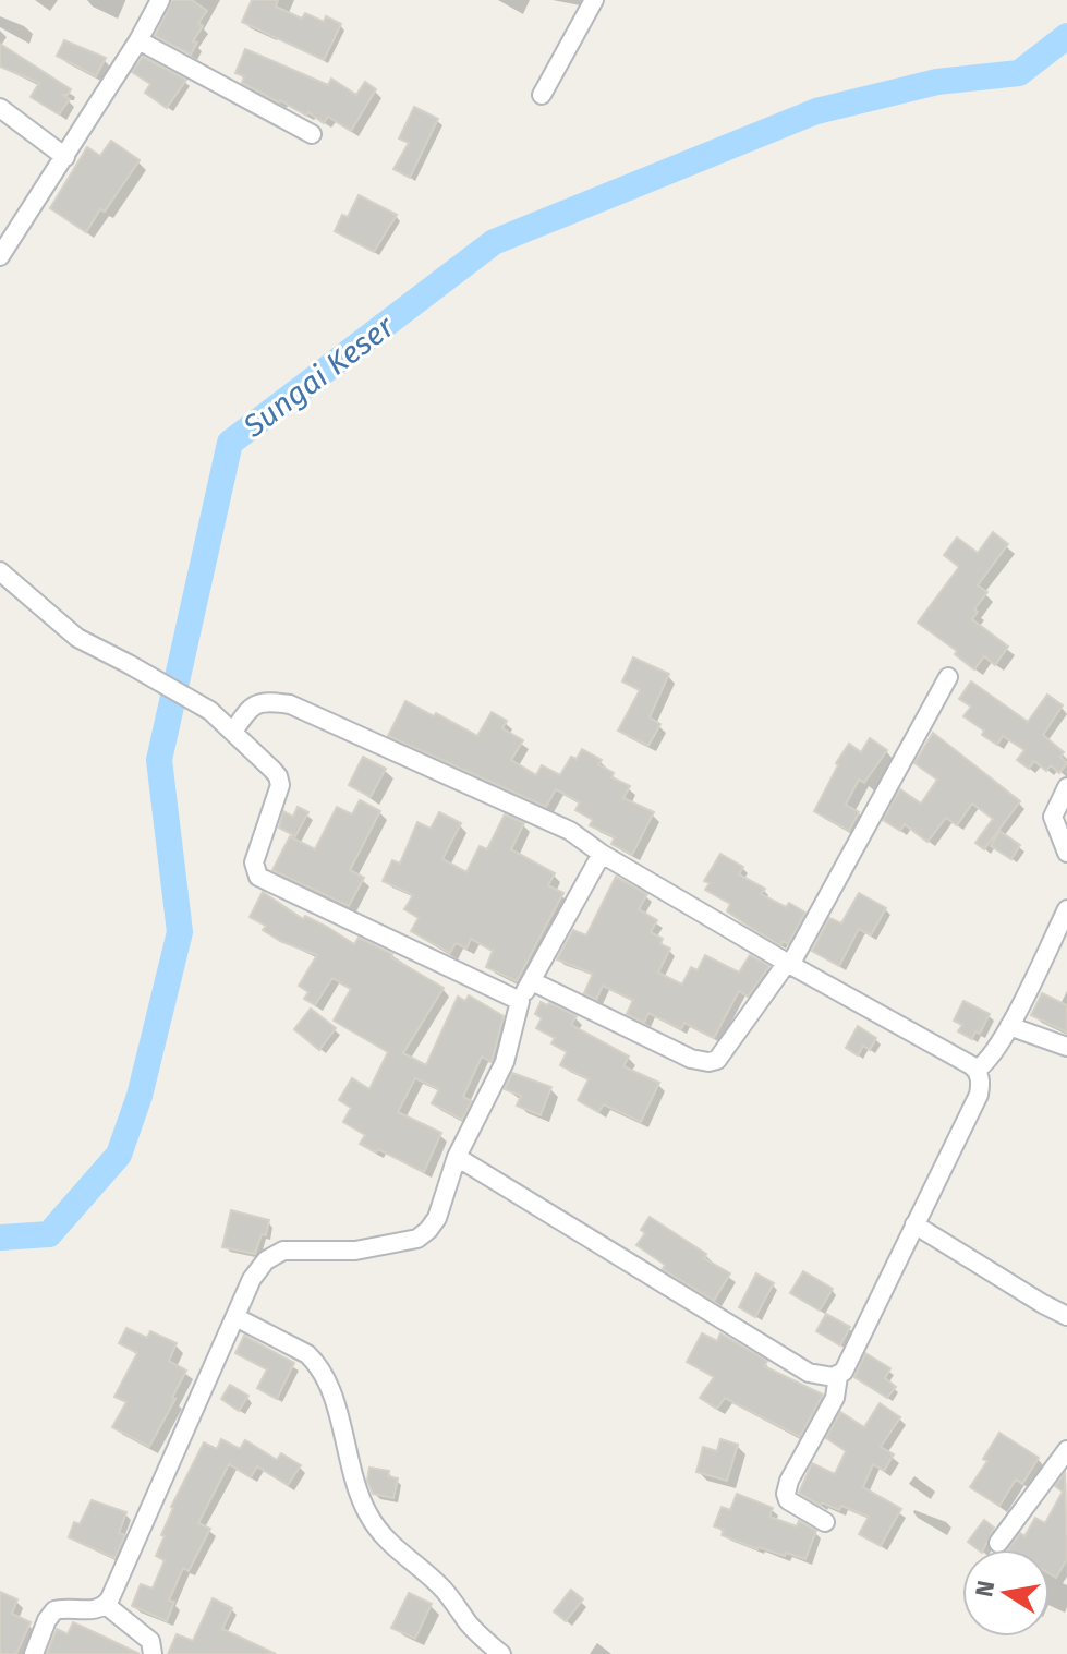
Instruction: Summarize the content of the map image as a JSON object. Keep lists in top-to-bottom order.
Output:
{
  "water": ["Sungai Keser"],
  "north": "left"
}
